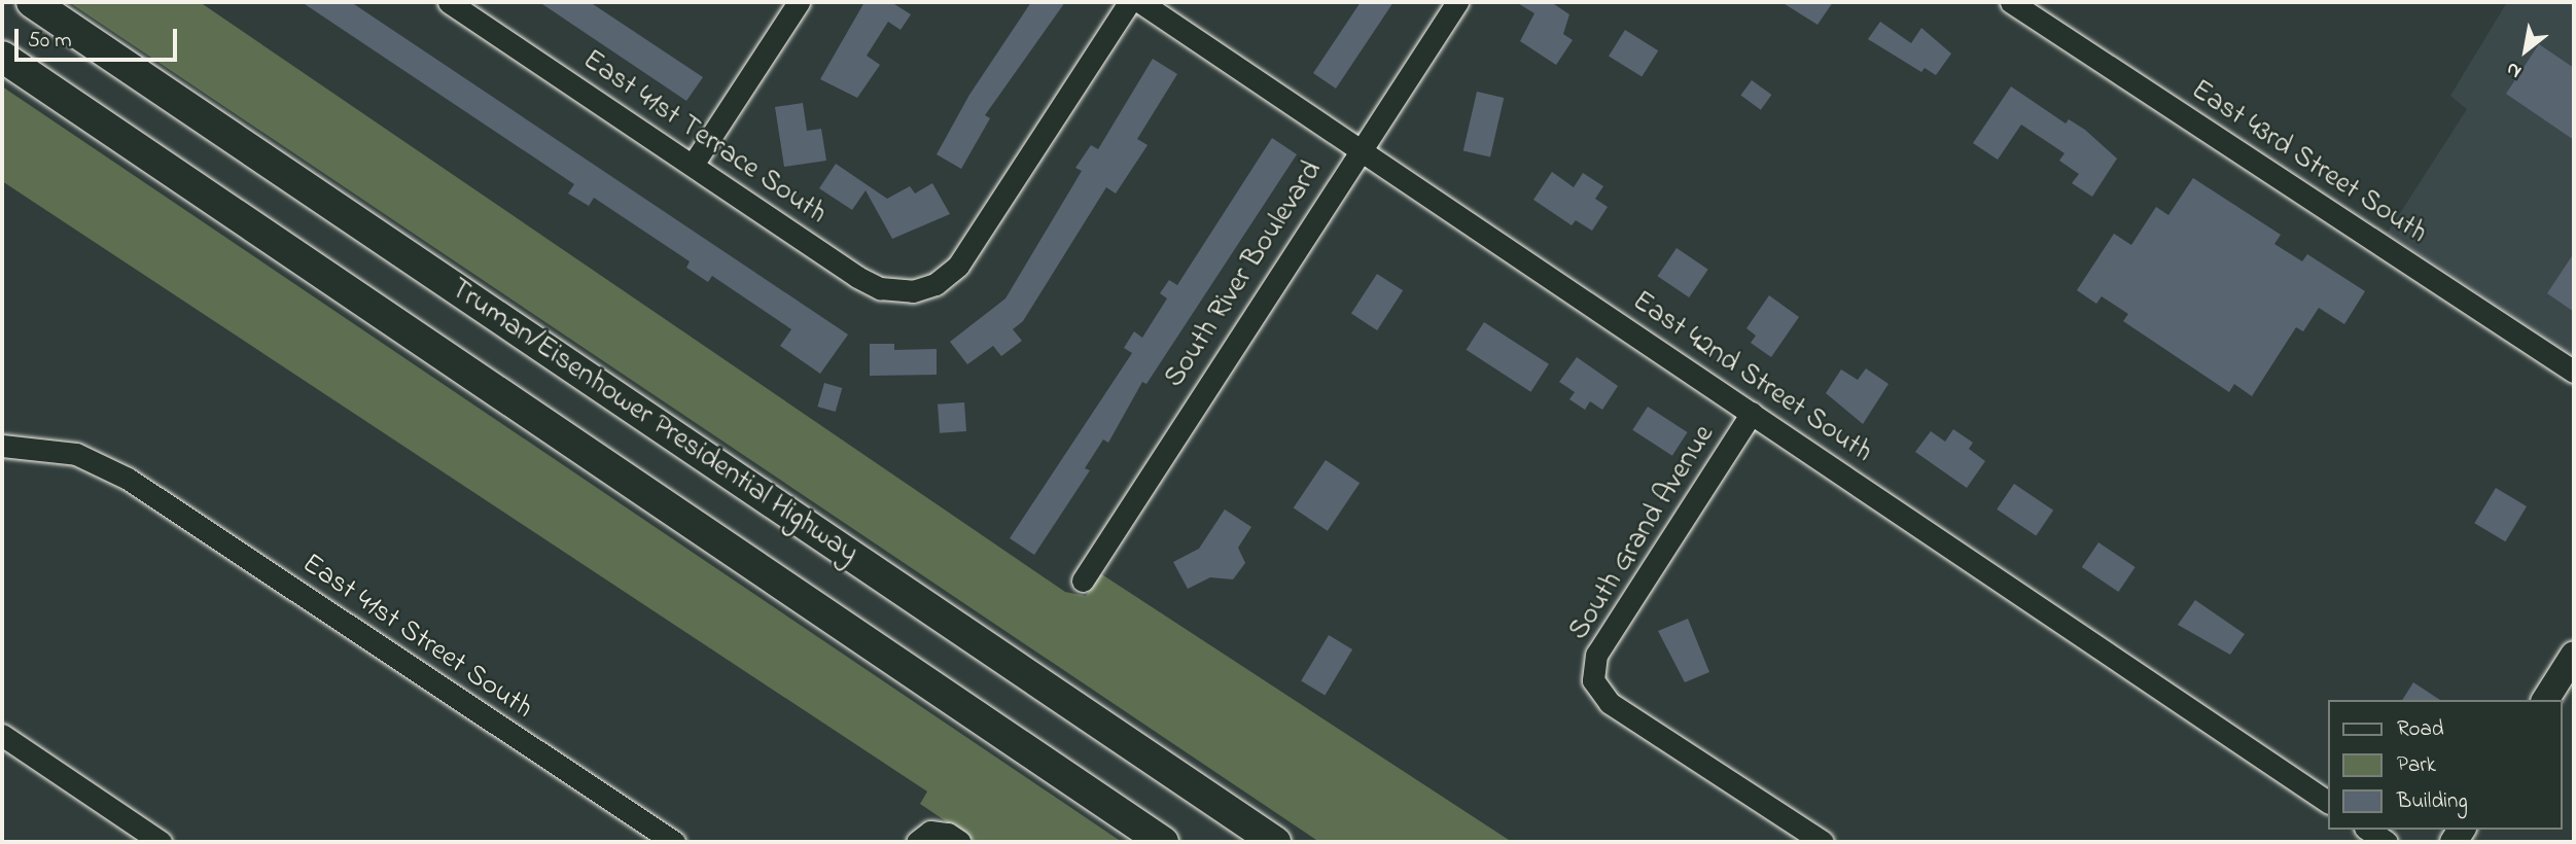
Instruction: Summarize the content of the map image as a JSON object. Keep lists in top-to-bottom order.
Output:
{
  "streets": {
    "highway": ["Truman/Eisenhower Presidential Highway"],
    "street": [
      "East 41st Terrace South",
      "East 43rd Street South",
      "South River Boulevard",
      "East 42nd Street South",
      "South Grand Avenue",
      "East 41st Street South"
    ]
  },
  "crossings": [
    ["South River Boulevard", "East 42nd Street South"],
    ["East 42nd Street South", "South Grand Avenue"]
  ],
  "legend": ["Road", "Park", "Building"],
  "scale_bar": "50 m",
  "north": "bottom left"
}
